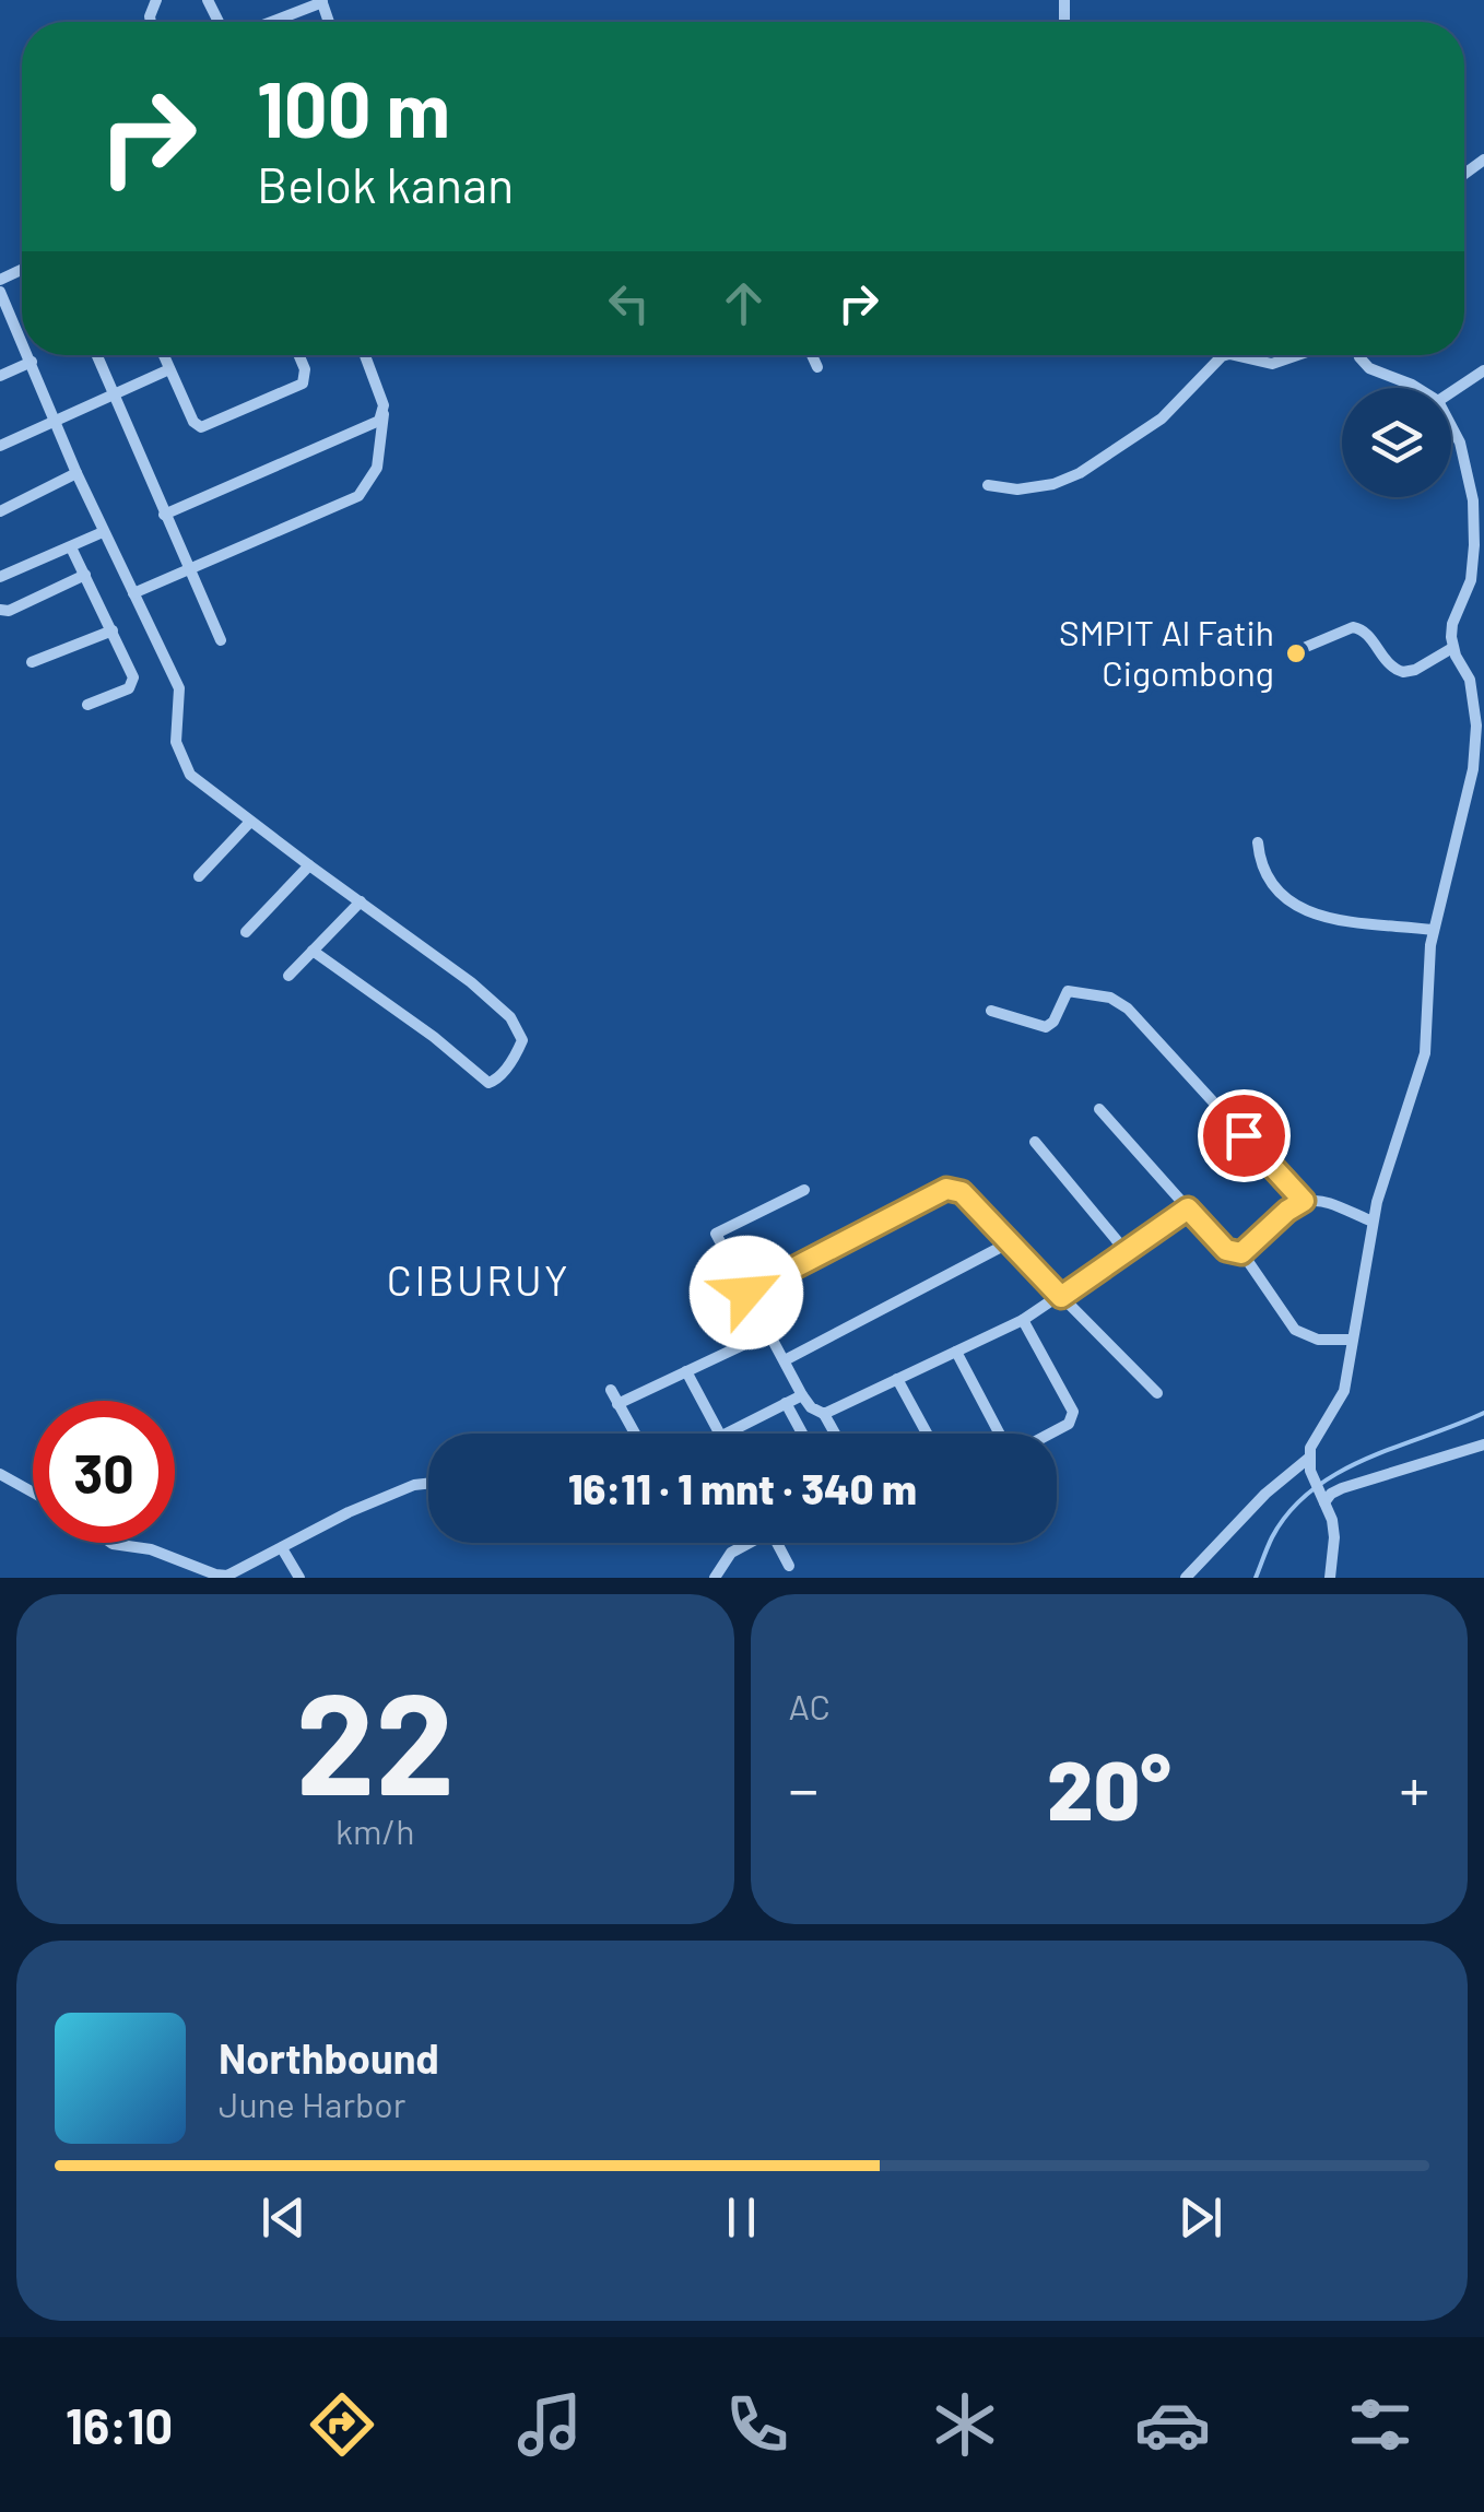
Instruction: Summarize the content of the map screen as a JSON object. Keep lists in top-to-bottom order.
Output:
{
  "districts": ["CIBURUY"],
  "places": ["SMPIT Al Fatih Cigombong"],
  "page": {
    "turn": ["100 m", "Belok kanan"],
    "limit": "30",
    "trip": "16:11 · 1 mnt · 340 m",
    "tile": [
      ["22", "km/h"],
      "AC"
    ],
    "heat": ["−", "20°", "+"],
    "song": ["Northbound", "June Harbor"],
    "tabs": "16:10"
  }
}
